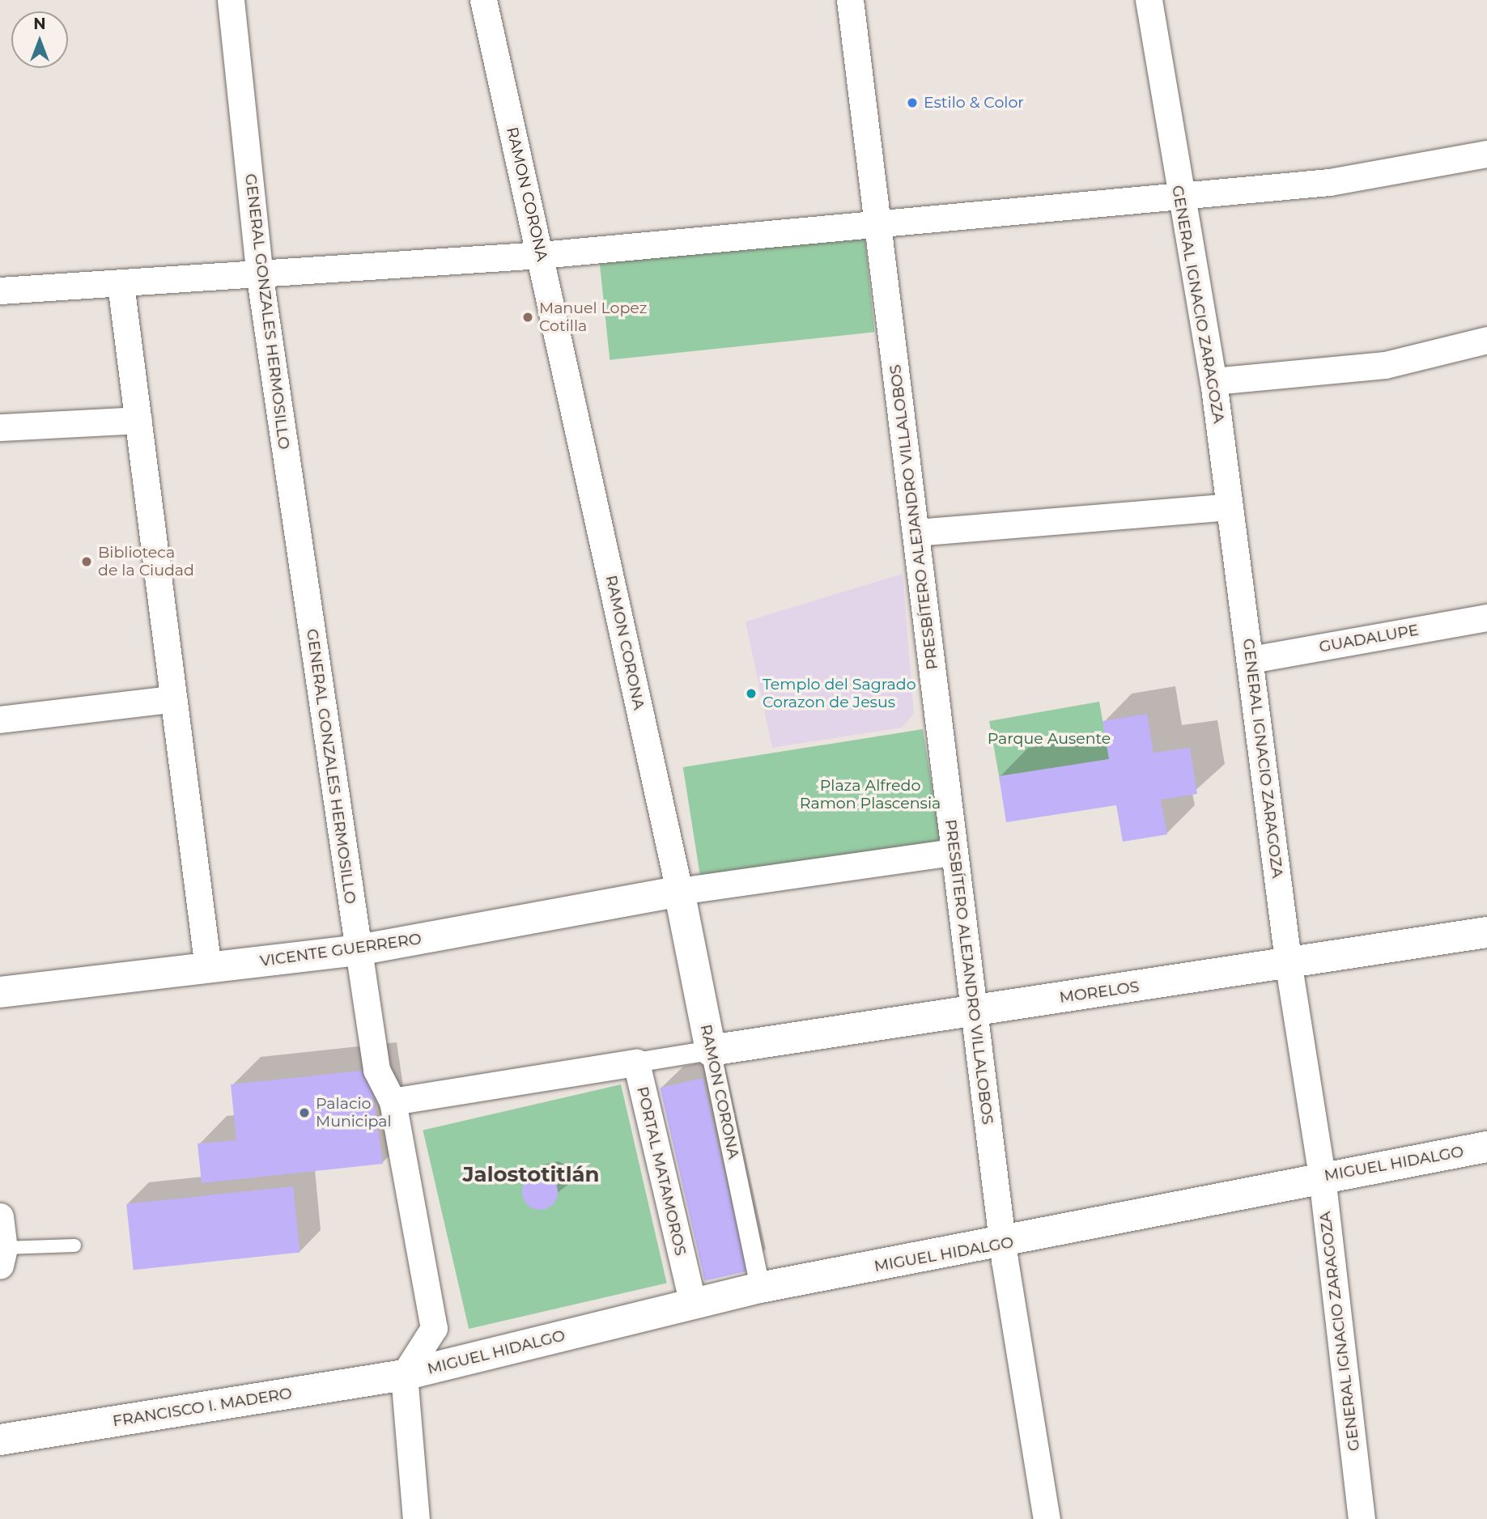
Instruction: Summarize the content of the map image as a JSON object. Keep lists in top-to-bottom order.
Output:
{
  "streets": {
    "street": [
      "RAMON CORONA",
      "GENERAL IGNACIO ZARAGOZA",
      "GENERAL GONZALES HERMOSILLO",
      "PRESBÍTERO ALEJANDRO VILLALOBOS",
      "GUADALUPE",
      "VICENTE GUERRERO",
      "MORELOS",
      "MIGUEL HIDALGO",
      "PORTAL MATAMOROS",
      "FRANCISCO I. MADERO"
    ]
  },
  "crossings": [
    ["RAMON CORONA", "VICENTE GUERRERO"],
    ["RAMON CORONA", "MORELOS"],
    ["RAMON CORONA", "MIGUEL HIDALGO"],
    ["GENERAL IGNACIO ZARAGOZA", "GUADALUPE"],
    ["GENERAL IGNACIO ZARAGOZA", "MORELOS"],
    ["GENERAL IGNACIO ZARAGOZA", "MIGUEL HIDALGO"],
    ["GENERAL GONZALES HERMOSILLO", "VICENTE GUERRERO"],
    ["GENERAL GONZALES HERMOSILLO", "MIGUEL HIDALGO"],
    ["GENERAL GONZALES HERMOSILLO", "FRANCISCO I. MADERO"],
    ["PRESBÍTERO ALEJANDRO VILLALOBOS", "MORELOS"],
    ["PRESBÍTERO ALEJANDRO VILLALOBOS", "MIGUEL HIDALGO"],
    ["MIGUEL HIDALGO", "PORTAL MATAMOROS"],
    ["MIGUEL HIDALGO", "FRANCISCO I. MADERO"]
  ],
  "districts": ["Jalostotitlán"],
  "parks": ["Parque Ausente", "Plaza Alfredo Ramon Plascensia"],
  "places": [
    "Estilo & Color",
    "Manuel Lopez Cotilla",
    "Biblioteca de la Ciudad",
    "Templo del Sagrado Corazon de Jesus",
    "Palacio Municipal"
  ],
  "north": "top"
}
